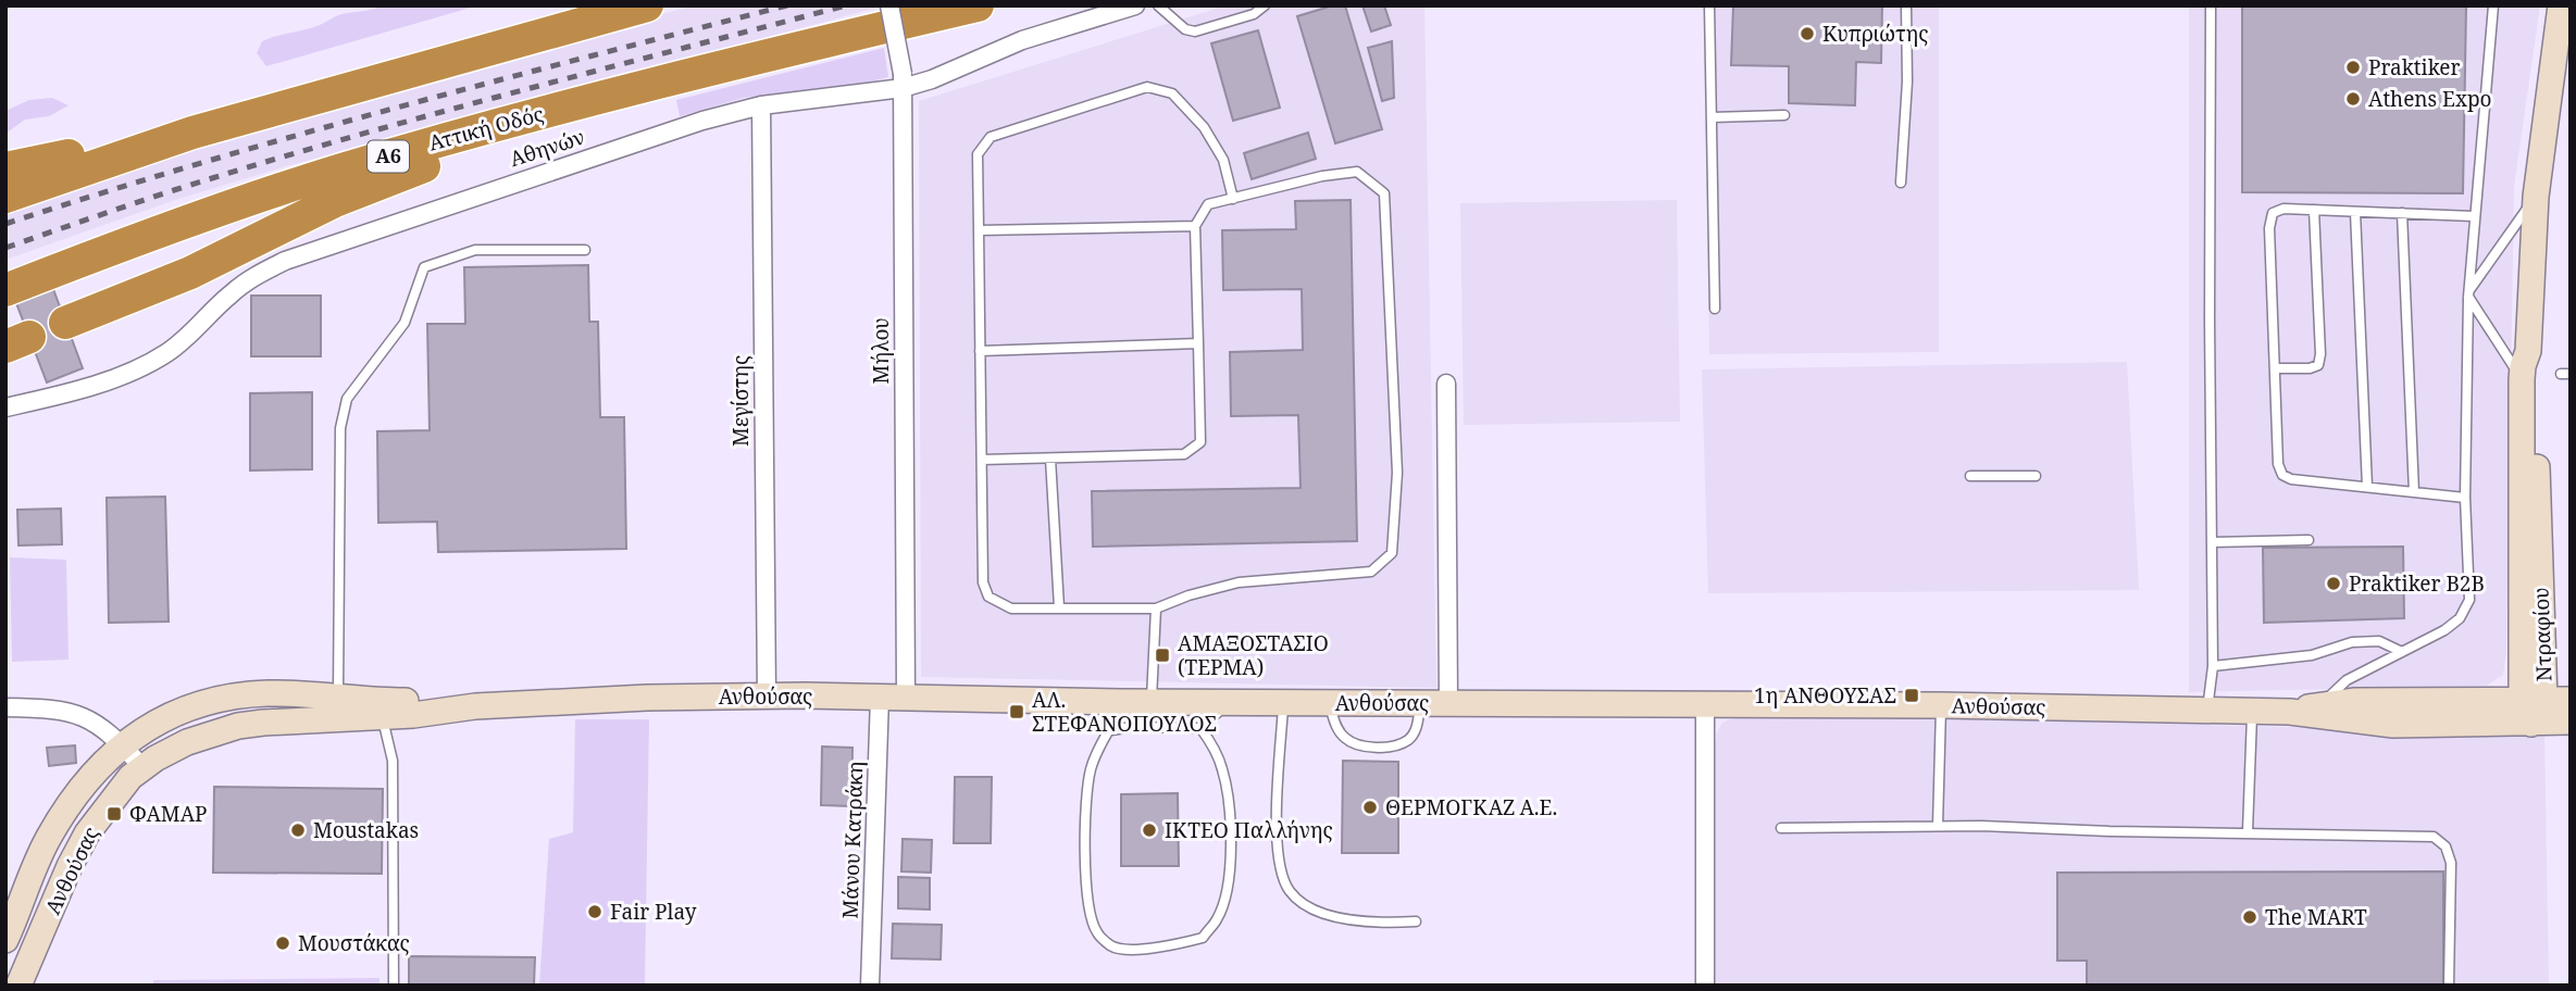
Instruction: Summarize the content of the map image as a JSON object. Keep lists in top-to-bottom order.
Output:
{
  "streets": {
    "highway": ["Αττική Οδός", "Α6"],
    "street": [
      "Αθηνών",
      "Μήλου",
      "Μεγίστης",
      "Ντραφίου",
      "Ανθούσας",
      "Μάνου Κατράκη"
    ]
  },
  "crossings": [
    ["Αθηνών", "Μήλου"],
    ["Αθηνών", "Μεγίστης"],
    ["Μήλου", "Ανθούσας"],
    ["Μεγίστης", "Ανθούσας"],
    ["Ντραφίου", "Ανθούσας"],
    ["Ανθούσας", "Μάνου Κατράκη"]
  ],
  "places": {
    "other": [
      "Κυπριώτης",
      "Praktiker",
      "Athens Expo",
      "Praktiker B2B",
      "ΘΕΡΜΟΓΚΑΖ Α.Ε.",
      "Moustakas",
      "ΙΚΤΕΟ Παλλήνης",
      "Fair Play",
      "The MART",
      "Μουστάκας"
    ],
    "transit": [
      "ΑΜΑΞΟΣΤΑΣΙΟ (ΤΕΡΜΑ)",
      "1η ΑΝΘΟΥΣΑΣ",
      "ΑΛ. ΣΤΕΦΑΝΟΠΟΥΛΟΣ",
      "ΦΑΜΑΡ"
    ]
  }
}
